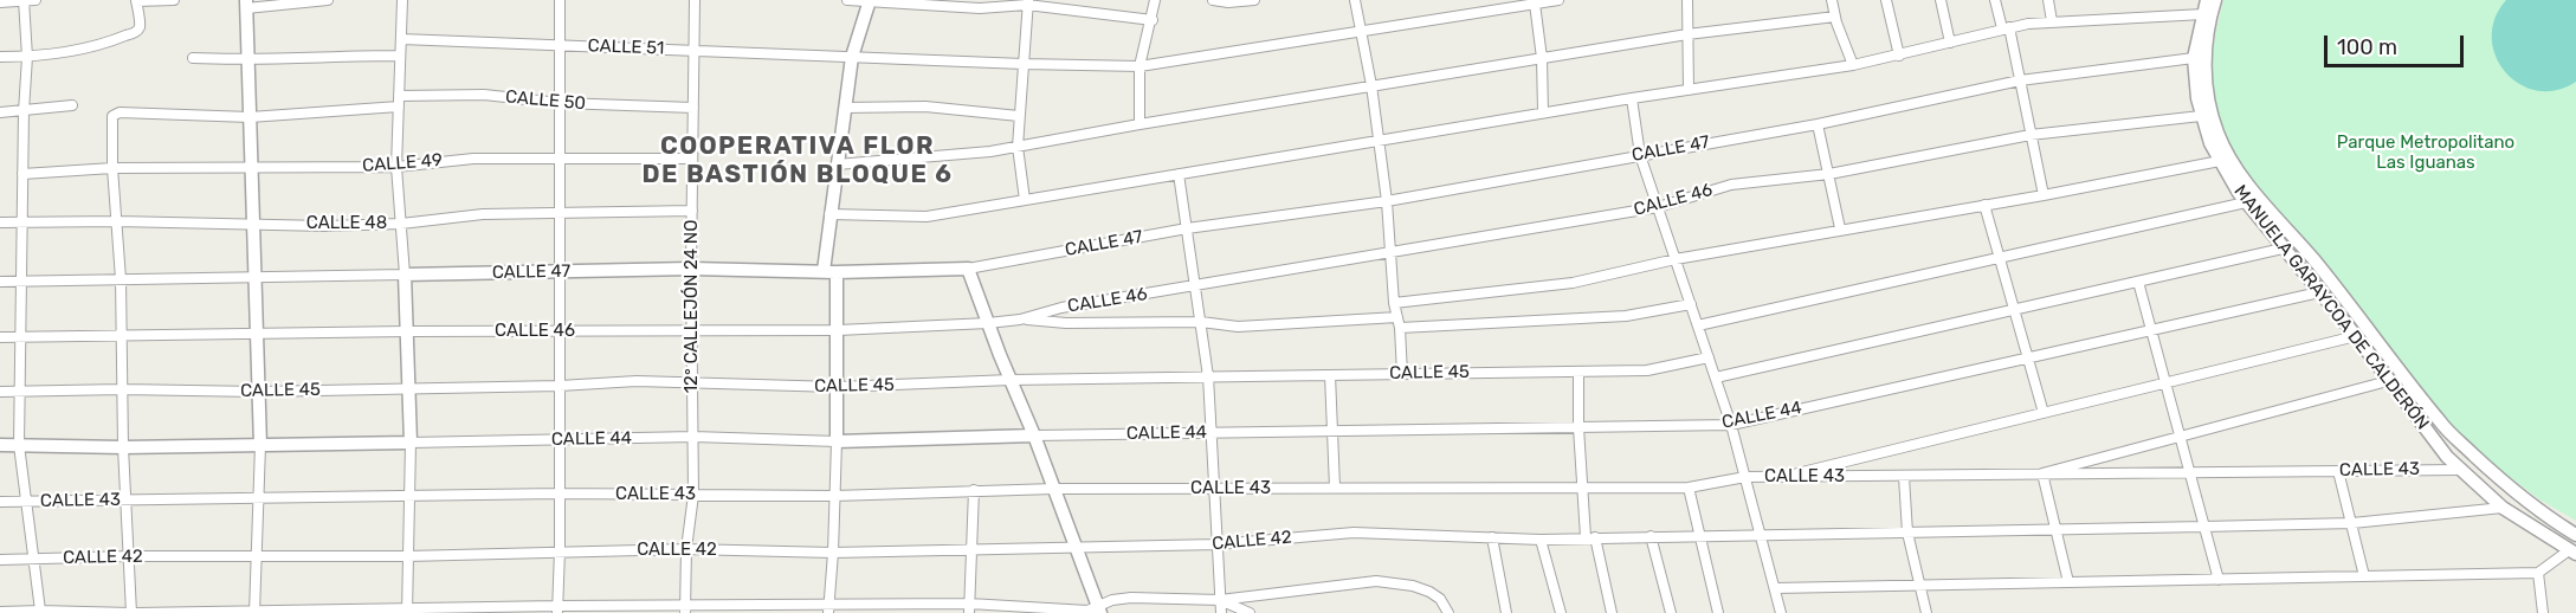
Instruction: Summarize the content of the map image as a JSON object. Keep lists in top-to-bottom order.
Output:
{
  "streets": {
    "street": [
      "CALLE 51",
      "CALLE 50",
      "CALLE 47",
      "CALLE 49",
      "CALLE 46",
      "CALLE 48",
      "12° CALLEJÓN 24 NO",
      "MANUELA GARAYCOA DE CALDERÓN",
      "CALLE 45",
      "CALLE 44",
      "CALLE 43",
      "CALLE 42"
    ]
  },
  "crossings": [
    ["CALLE 51", "12° CALLEJÓN 24 NO"],
    ["CALLE 50", "CALLE 49"],
    ["CALLE 50", "12° CALLEJÓN 24 NO"],
    ["CALLE 47", "12° CALLEJÓN 24 NO"],
    ["CALLE 47", "MANUELA GARAYCOA DE CALDERÓN"],
    ["CALLE 49", "12° CALLEJÓN 24 NO"],
    ["CALLE 46", "12° CALLEJÓN 24 NO"],
    ["CALLE 46", "MANUELA GARAYCOA DE CALDERÓN"],
    ["CALLE 48", "12° CALLEJÓN 24 NO"],
    ["12° CALLEJÓN 24 NO", "CALLE 45"],
    ["12° CALLEJÓN 24 NO", "CALLE 44"],
    ["12° CALLEJÓN 24 NO", "CALLE 43"],
    ["12° CALLEJÓN 24 NO", "CALLE 42"],
    ["MANUELA GARAYCOA DE CALDERÓN", "CALLE 44"],
    ["MANUELA GARAYCOA DE CALDERÓN", "CALLE 43"],
    ["MANUELA GARAYCOA DE CALDERÓN", "CALLE 42"]
  ],
  "districts": ["COOPERATIVA FLOR DE BASTIÓN BLOQUE 6"],
  "parks": ["Parque Metropolitano Las Iguanas"],
  "scale_bar": "100 m"
}
